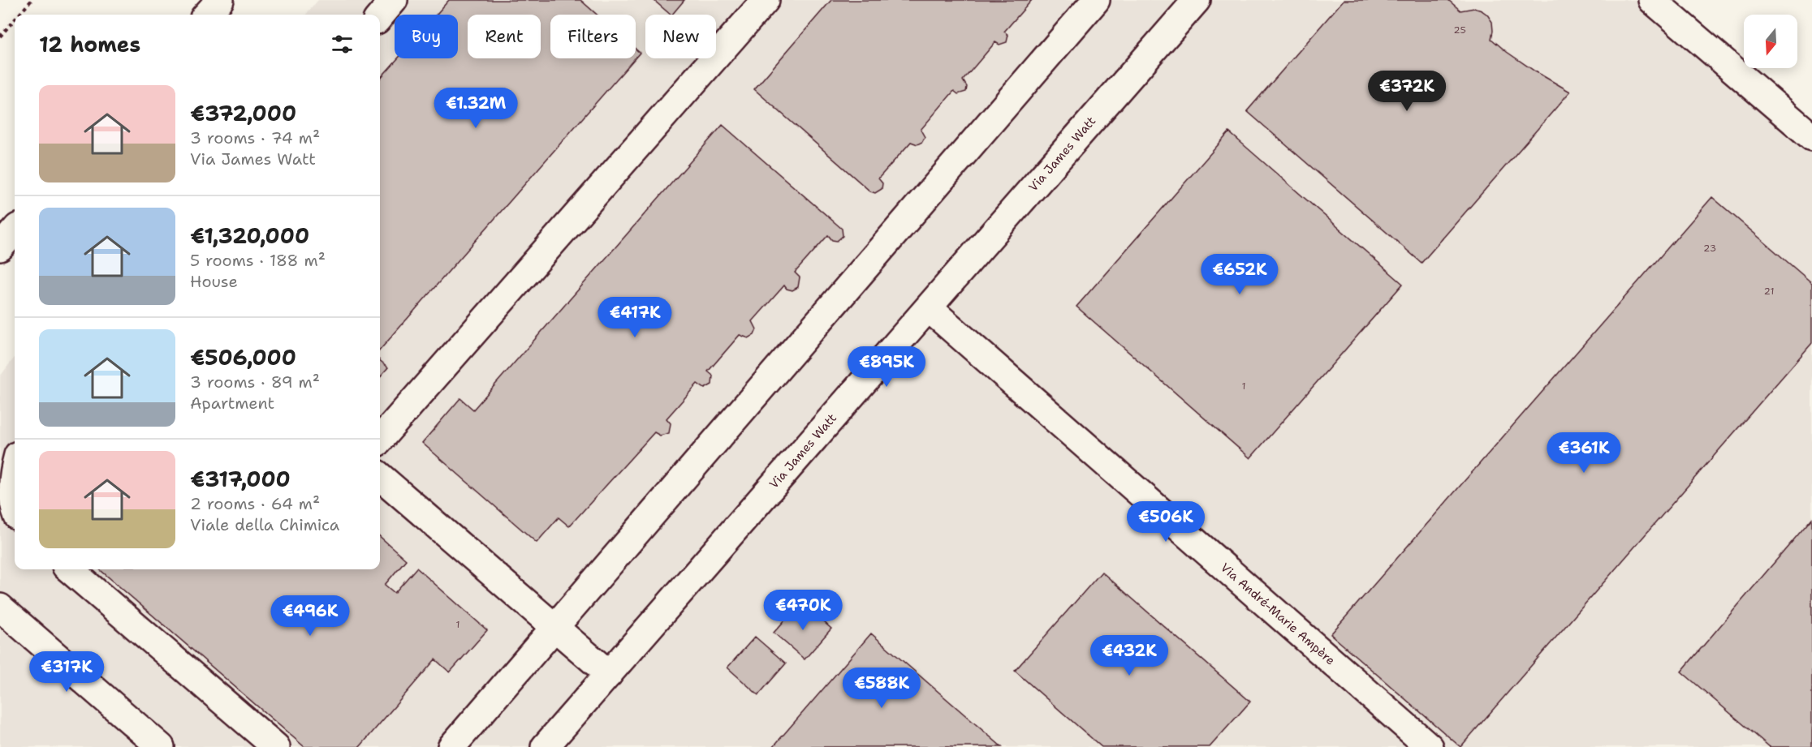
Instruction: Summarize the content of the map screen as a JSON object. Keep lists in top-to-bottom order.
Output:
{
  "streets": {
    "street": ["Via James Watt", "Via André-Marie Ampère"]
  },
  "crossings": [
    ["Via James Watt", "Via André-Marie Ampère"]
  ],
  "house_numbers": [
    "25",
    "23",
    "21",
    "1",
    "1"
  ],
  "north": "bottom",
  "page": {
    "chip": [
      "Buy",
      "Rent",
      "Filters",
      "New"
    ],
    "heading": "12 homes",
    "price": [
      "€372K",
      "€1.32M",
      "€652K",
      "€417K",
      "€895K",
      "€361K",
      "€506K",
      "€470K",
      "€496K",
      "€432K",
      "€317K",
      "€588K"
    ],
    "list": [
      {
        "name": "€372,000",
        "note": "3 rooms · 74 m² · Via James Watt"
      },
      {
        "name": "€1,320,000",
        "note": "5 rooms · 188 m² · House"
      },
      {
        "name": "€506,000",
        "note": "3 rooms · 89 m² · Apartment"
      },
      {
        "name": "€317,000",
        "note": "2 rooms · 64 m² · Viale della Chimica"
      }
    ]
  }
}
